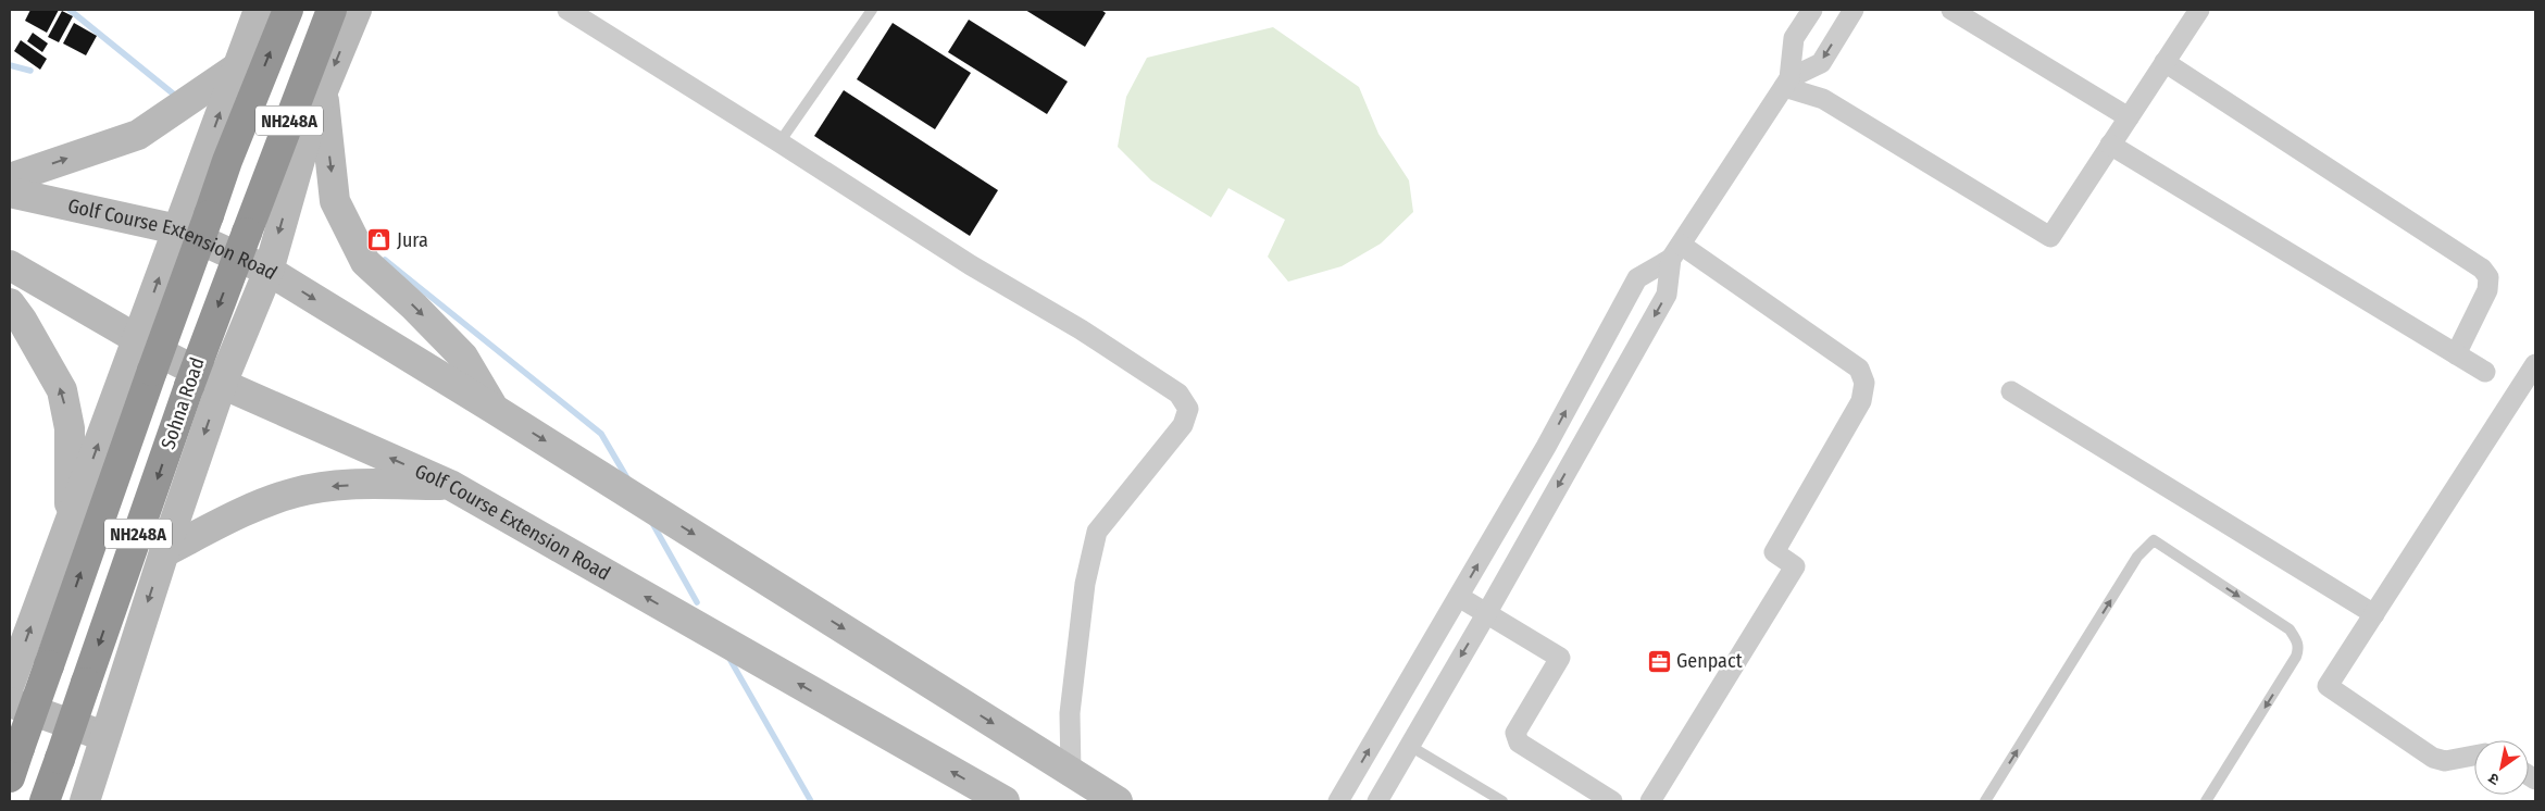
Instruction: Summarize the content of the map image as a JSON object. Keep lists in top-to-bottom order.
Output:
{
  "streets": {
    "highway": ["NH248A", "Sohna Road"],
    "main road": ["Golf Course Extension Road"]
  },
  "places": {
    "shop": ["Jura"],
    "office": ["Genpact"]
  },
  "north": "bottom left"
}
